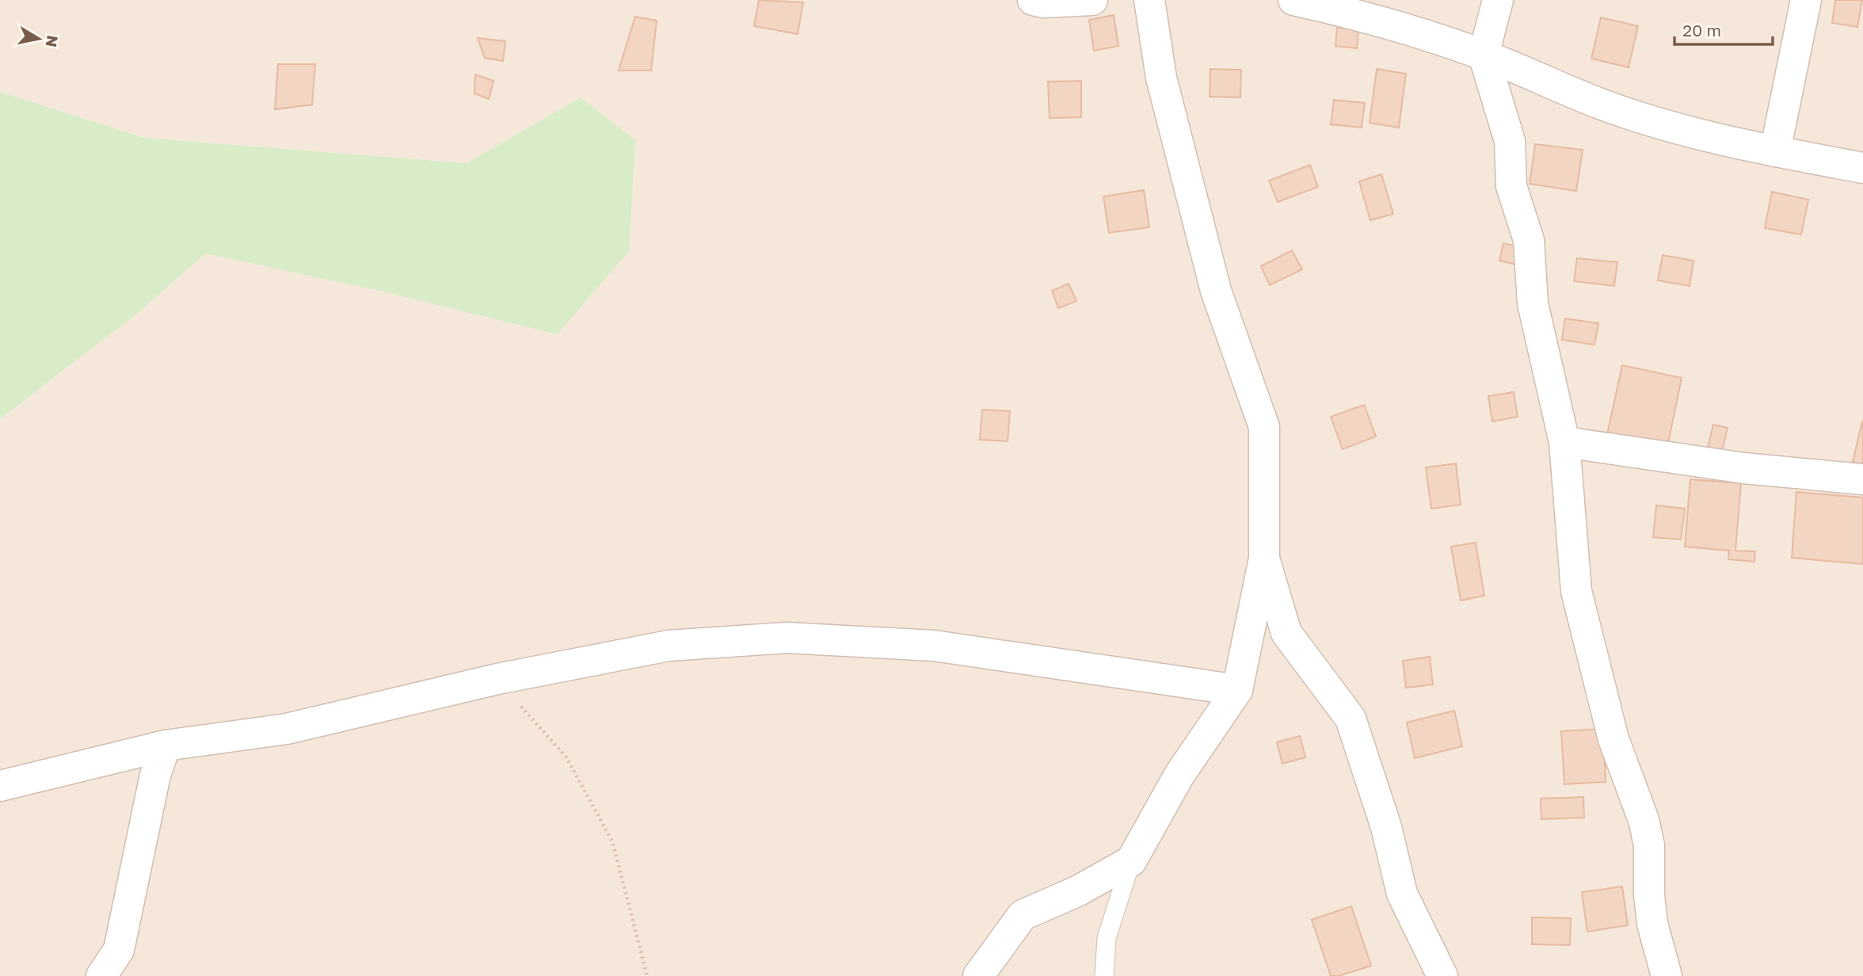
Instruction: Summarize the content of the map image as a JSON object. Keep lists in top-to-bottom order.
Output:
{
  "scale_bar": "20 m",
  "north": "right"
}
